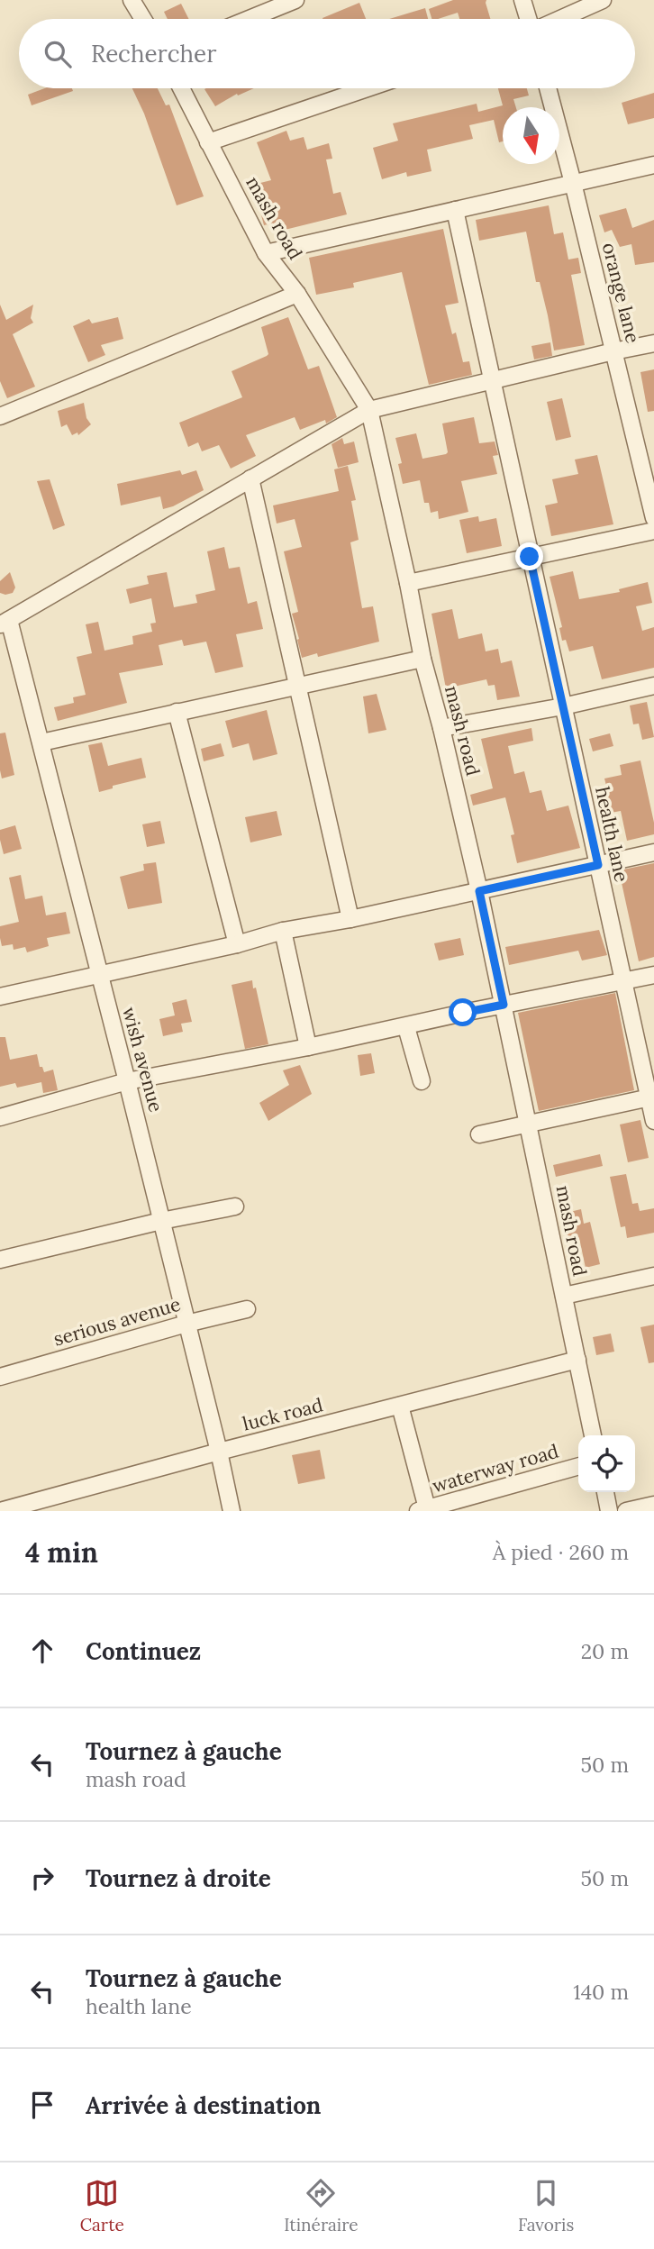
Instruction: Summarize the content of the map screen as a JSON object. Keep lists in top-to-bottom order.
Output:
{
  "streets": {
    "street": [
      "mash road",
      "orange lane",
      "health lane",
      "wish avenue",
      "serious avenue",
      "luck road",
      "waterway road"
    ]
  },
  "crossings": [
    ["mash road", "luck road"],
    ["wish avenue", "serious avenue"],
    ["wish avenue", "luck road"]
  ],
  "north": "bottom",
  "page": {
    "search": "Rechercher",
    "heading": ["4 min", "À pied · 260 m"],
    "list": [
      ["Continuez", "20 m"],
      ["Tournez à gauche", "mash road", "50 m"],
      ["Tournez à droite", "50 m"],
      ["Tournez à gauche", "health lane", "140 m"],
      "Arrivée à destination"
    ],
    "nav": ["Carte", "Itinéraire", "Favoris"]
  }
}
